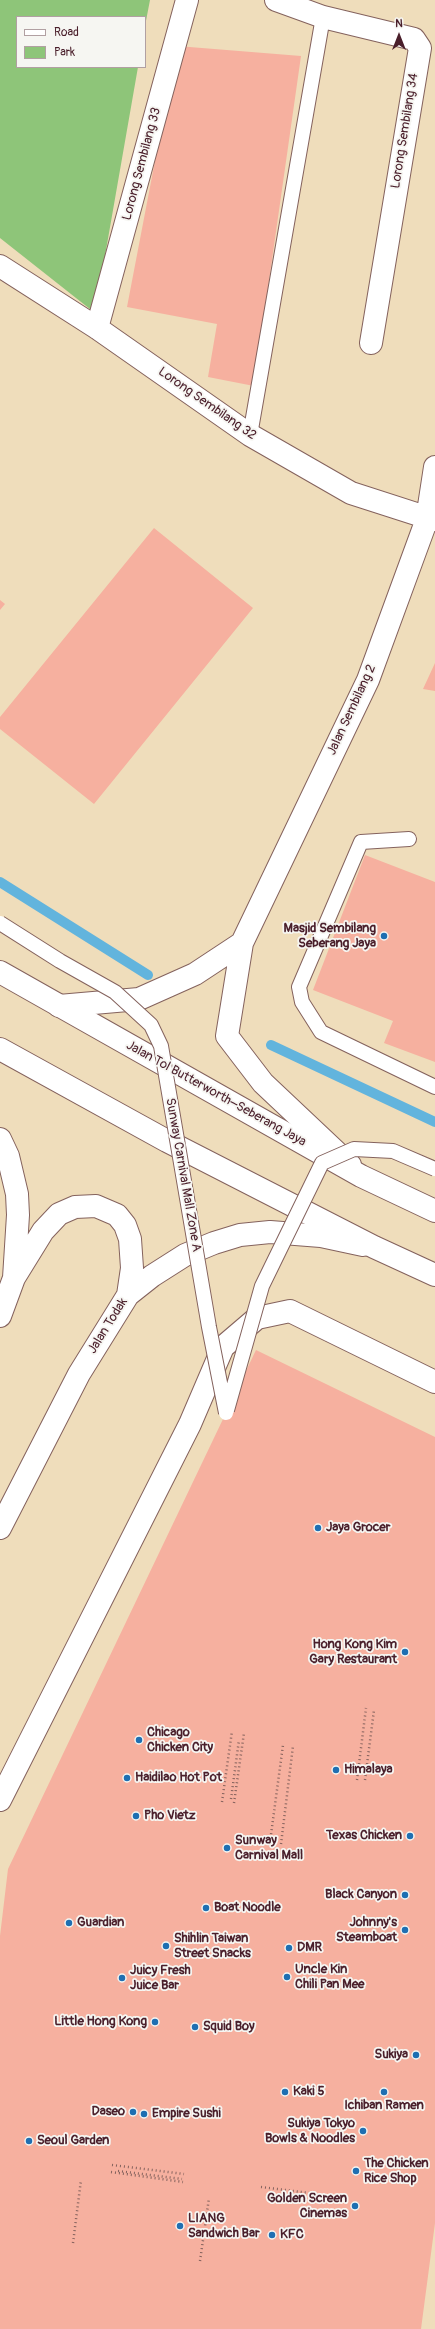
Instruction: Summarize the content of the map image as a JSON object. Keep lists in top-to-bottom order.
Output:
{
  "streets": {
    "main road": [
      "Lorong Sembilang 34",
      "Lorong Sembilang 33",
      "Lorong Sembilang 32",
      "Jalan Sembilang 2",
      "Jalan Tol Butterworth–Seberang Jaya",
      "Jalan Todak"
    ],
    "lane": ["Sunway Carnival Mall Zone A"]
  },
  "crossings": [
    ["Lorong Sembilang 33", "Lorong Sembilang 32"],
    ["Lorong Sembilang 32", "Jalan Sembilang 2"],
    ["Jalan Sembilang 2", "Jalan Tol Butterworth–Seberang Jaya"]
  ],
  "places": [
    "Masjid Sembilang Seberang Jaya",
    "Jaya Grocer",
    "Hong Kong Kim Gary Restaurant",
    "Chicago Chicken City",
    "Himalaya",
    "Haidilao Hot Pot",
    "Pho Vietz",
    "Texas Chicken",
    "Sunway Carnival Mall",
    "Black Canyon",
    "Boat Noodle",
    "Guardian",
    "Johnny's Steamboat",
    "Shihlin Taiwan Street Snacks",
    "DMR",
    "Uncle Kin Chili Pan Mee",
    "Juicy Fresh Juice Bar",
    "Little Hong Kong",
    "Squid Boy",
    "Sukiya",
    "Kaki 5",
    "Ichiban Ramen",
    "Daseo",
    "Empire Sushi",
    "Sukiya Tokyo Bowls & Noodles",
    "Seoul Garden",
    "The Chicken Rice Shop",
    "Golden Screen Cinemas",
    "LIANG Sandwich Bar",
    "KFC"
  ],
  "legend": ["Road", "Park"],
  "north": "top"
}
